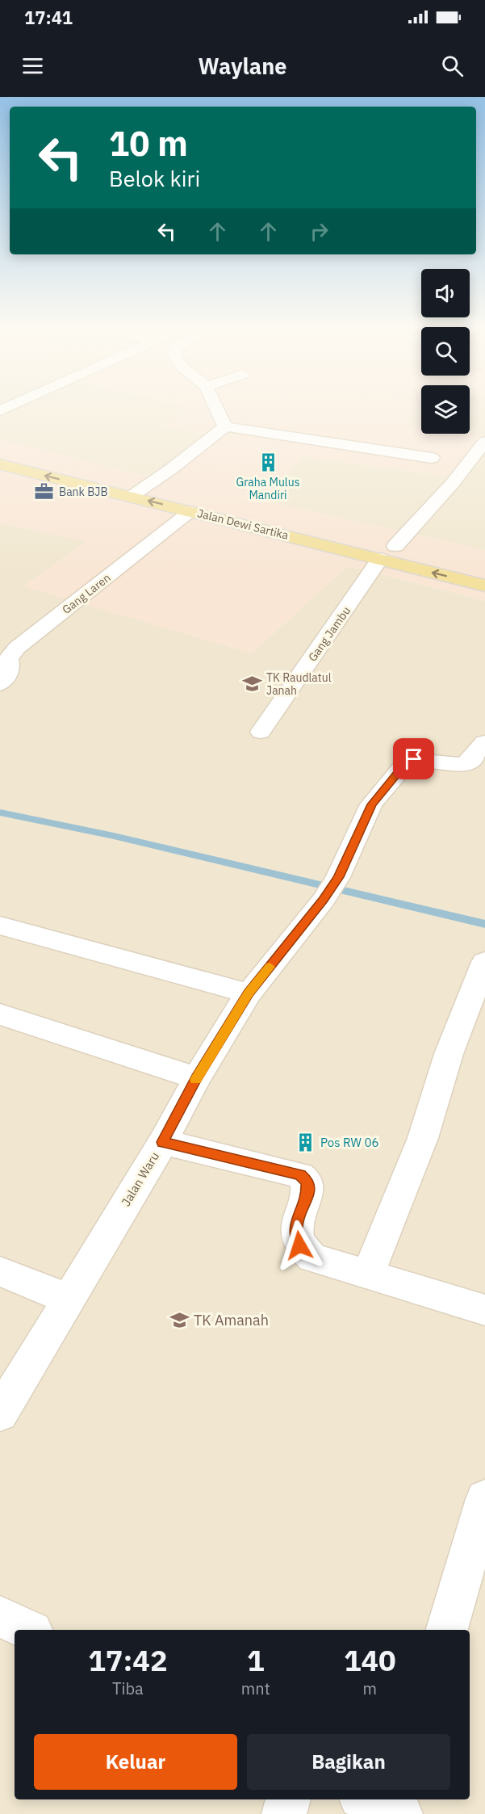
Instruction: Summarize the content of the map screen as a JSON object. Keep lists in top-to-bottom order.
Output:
{
  "streets": {
    "main road": ["Jalan Dewi Sartika"],
    "street": ["Gang Laren", "Gang Jambu", "Jalan Waru"]
  },
  "crossings": [
    ["Jalan Dewi Sartika", "Gang Laren"],
    ["Jalan Dewi Sartika", "Gang Jambu"]
  ],
  "places": {
    "building": ["Graha Mulus Mandiri", "Pos RW 06"],
    "office": ["Bank BJB"],
    "school or university": ["TK Raudlatul Janah", "TK Amanah"]
  },
  "page": {
    "status": "17:41",
    "header": "Waylane",
    "turn": ["10 m", "Belok kiri"],
    "eta": [
      "17:42",
      "Tiba",
      "1",
      "mnt",
      "140",
      "m"
    ],
    "buttons": ["Keluar", "Bagikan"]
  }
}
